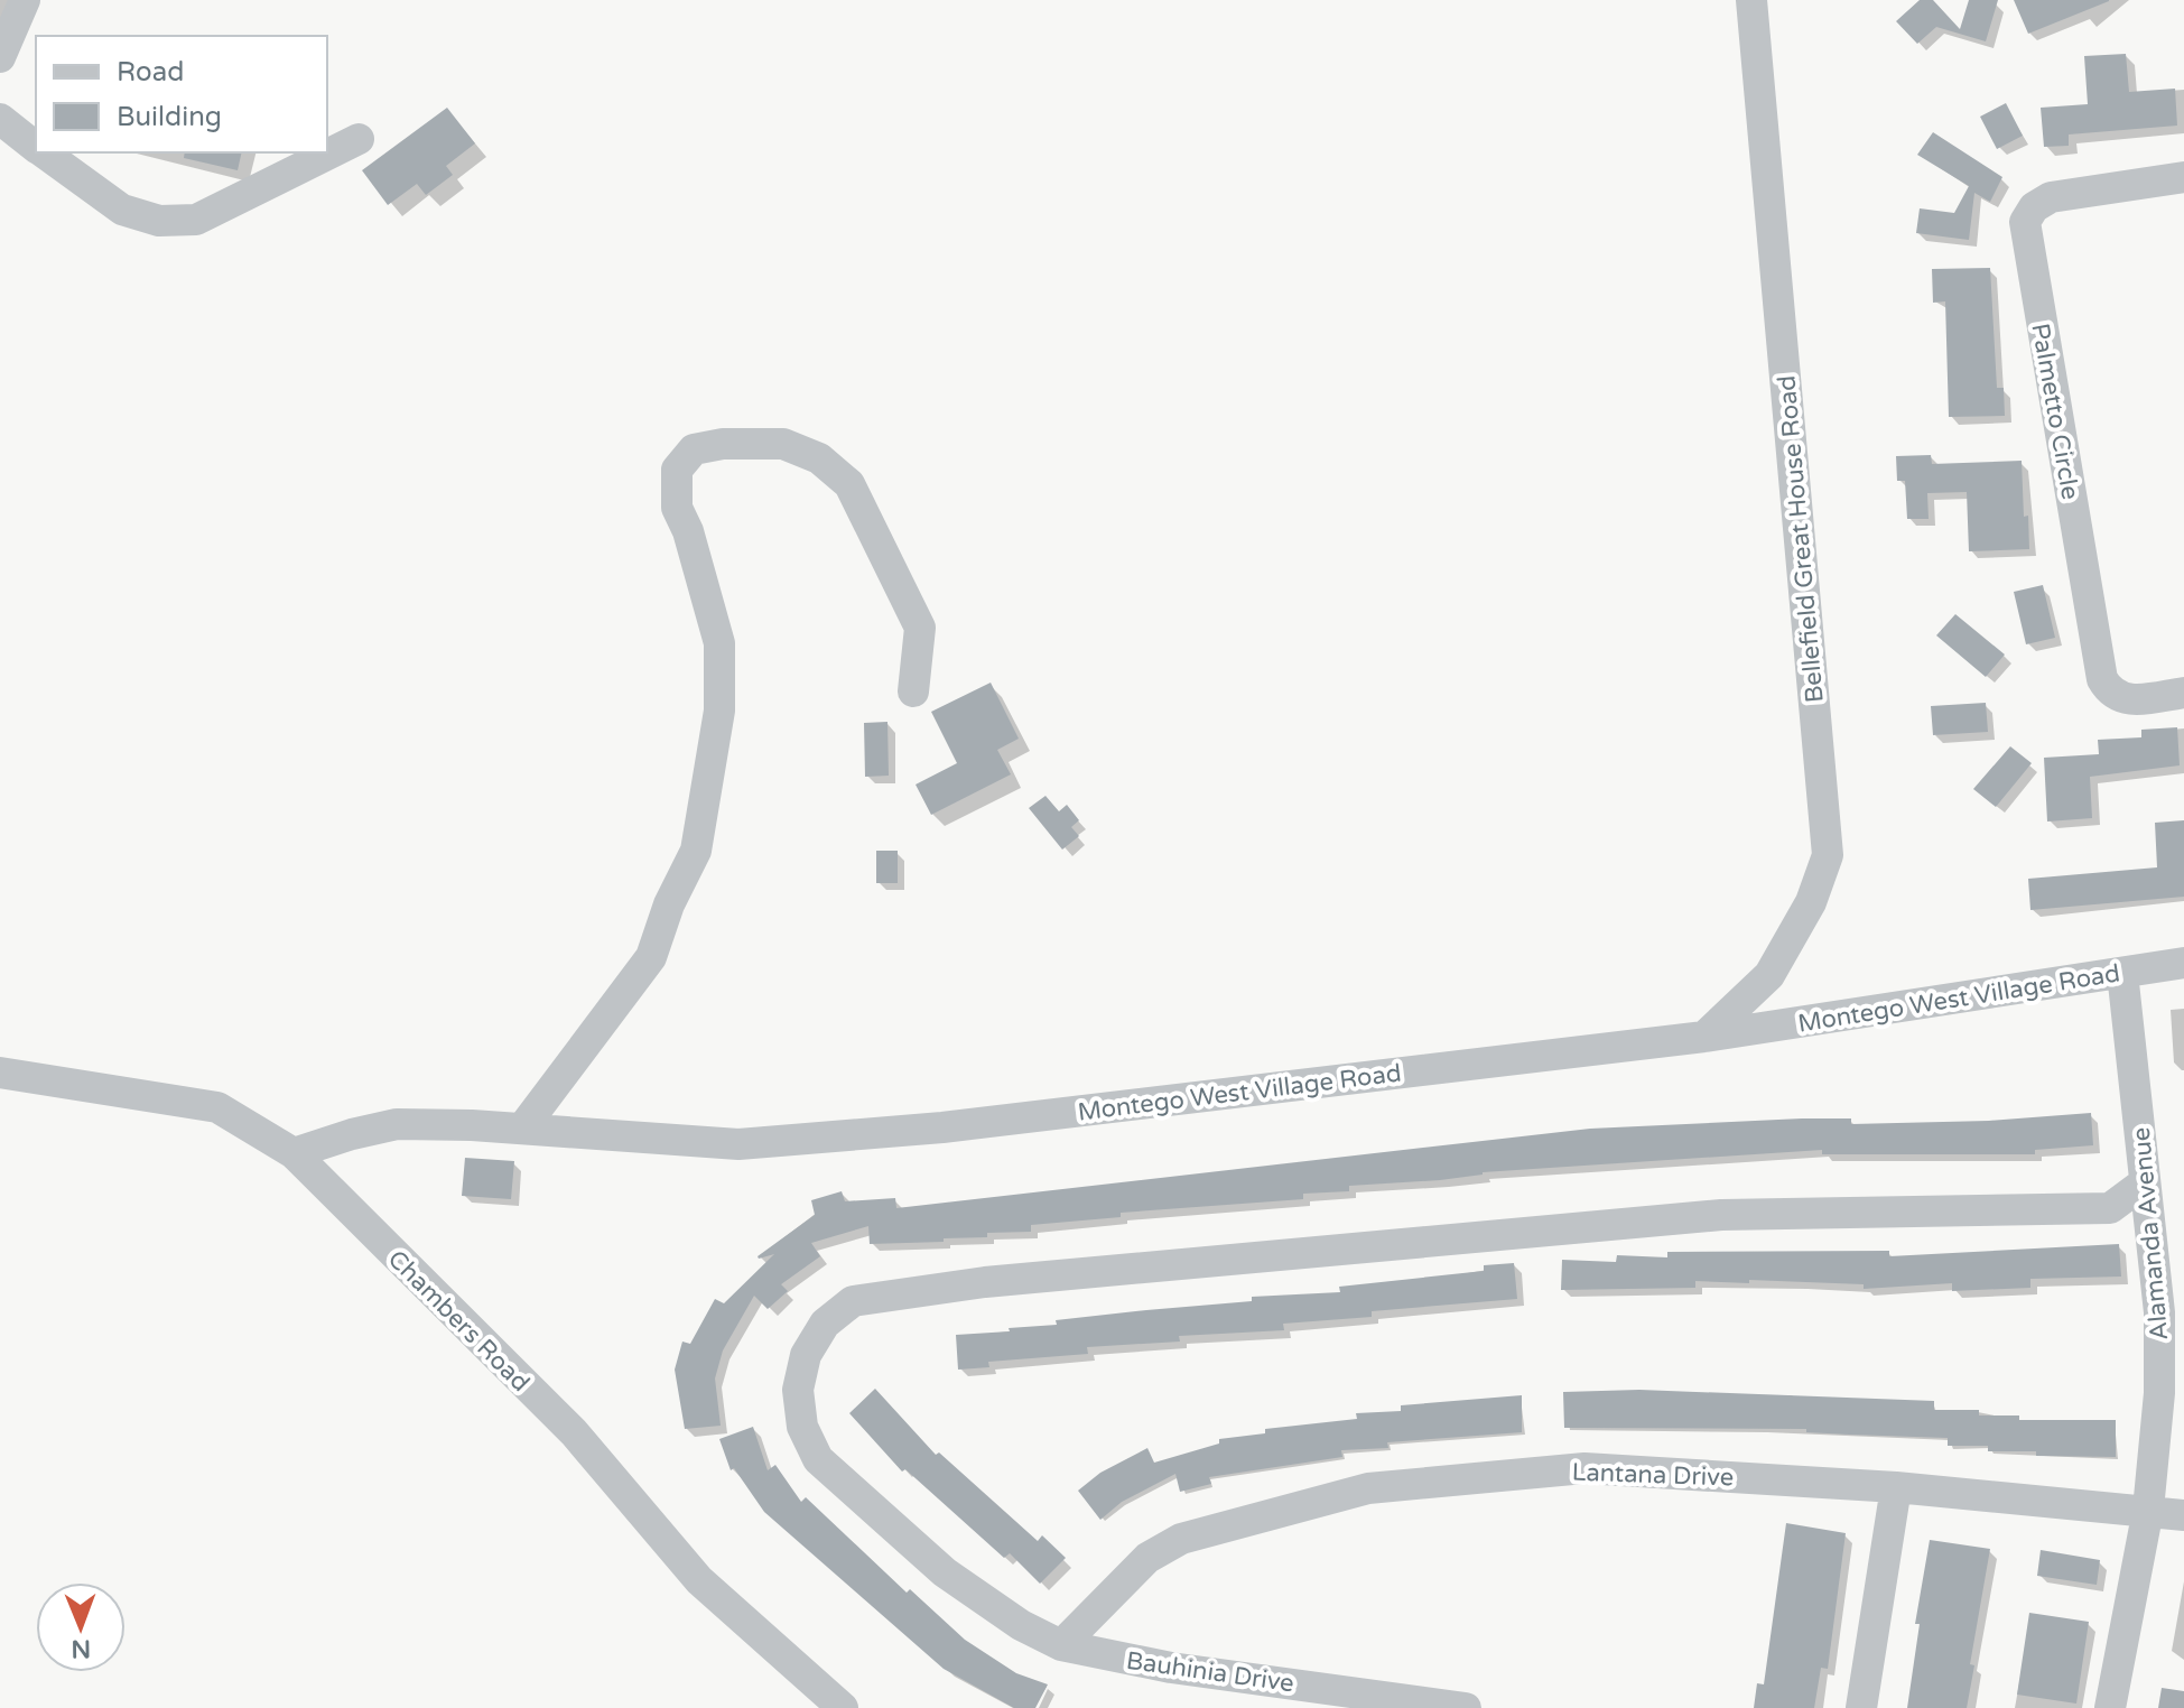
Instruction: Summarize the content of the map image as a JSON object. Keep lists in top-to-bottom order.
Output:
{
  "streets": {
    "street": [
      "Palmetto Circle",
      "Bellefield Great House Road",
      "Montego West Village Road",
      "Alamanda Avenue",
      "Chambers Road",
      "Lantana Drive",
      "Bauhinia Drive"
    ]
  },
  "crossings": [
    ["Bellefield Great House Road", "Montego West Village Road"],
    ["Montego West Village Road", "Alamanda Avenue"],
    ["Montego West Village Road", "Chambers Road"],
    ["Alamanda Avenue", "Lantana Drive"],
    ["Alamanda Avenue", "Bauhinia Drive"],
    ["Lantana Drive", "Bauhinia Drive"]
  ],
  "legend": ["Road", "Building"],
  "north": "bottom"
}
